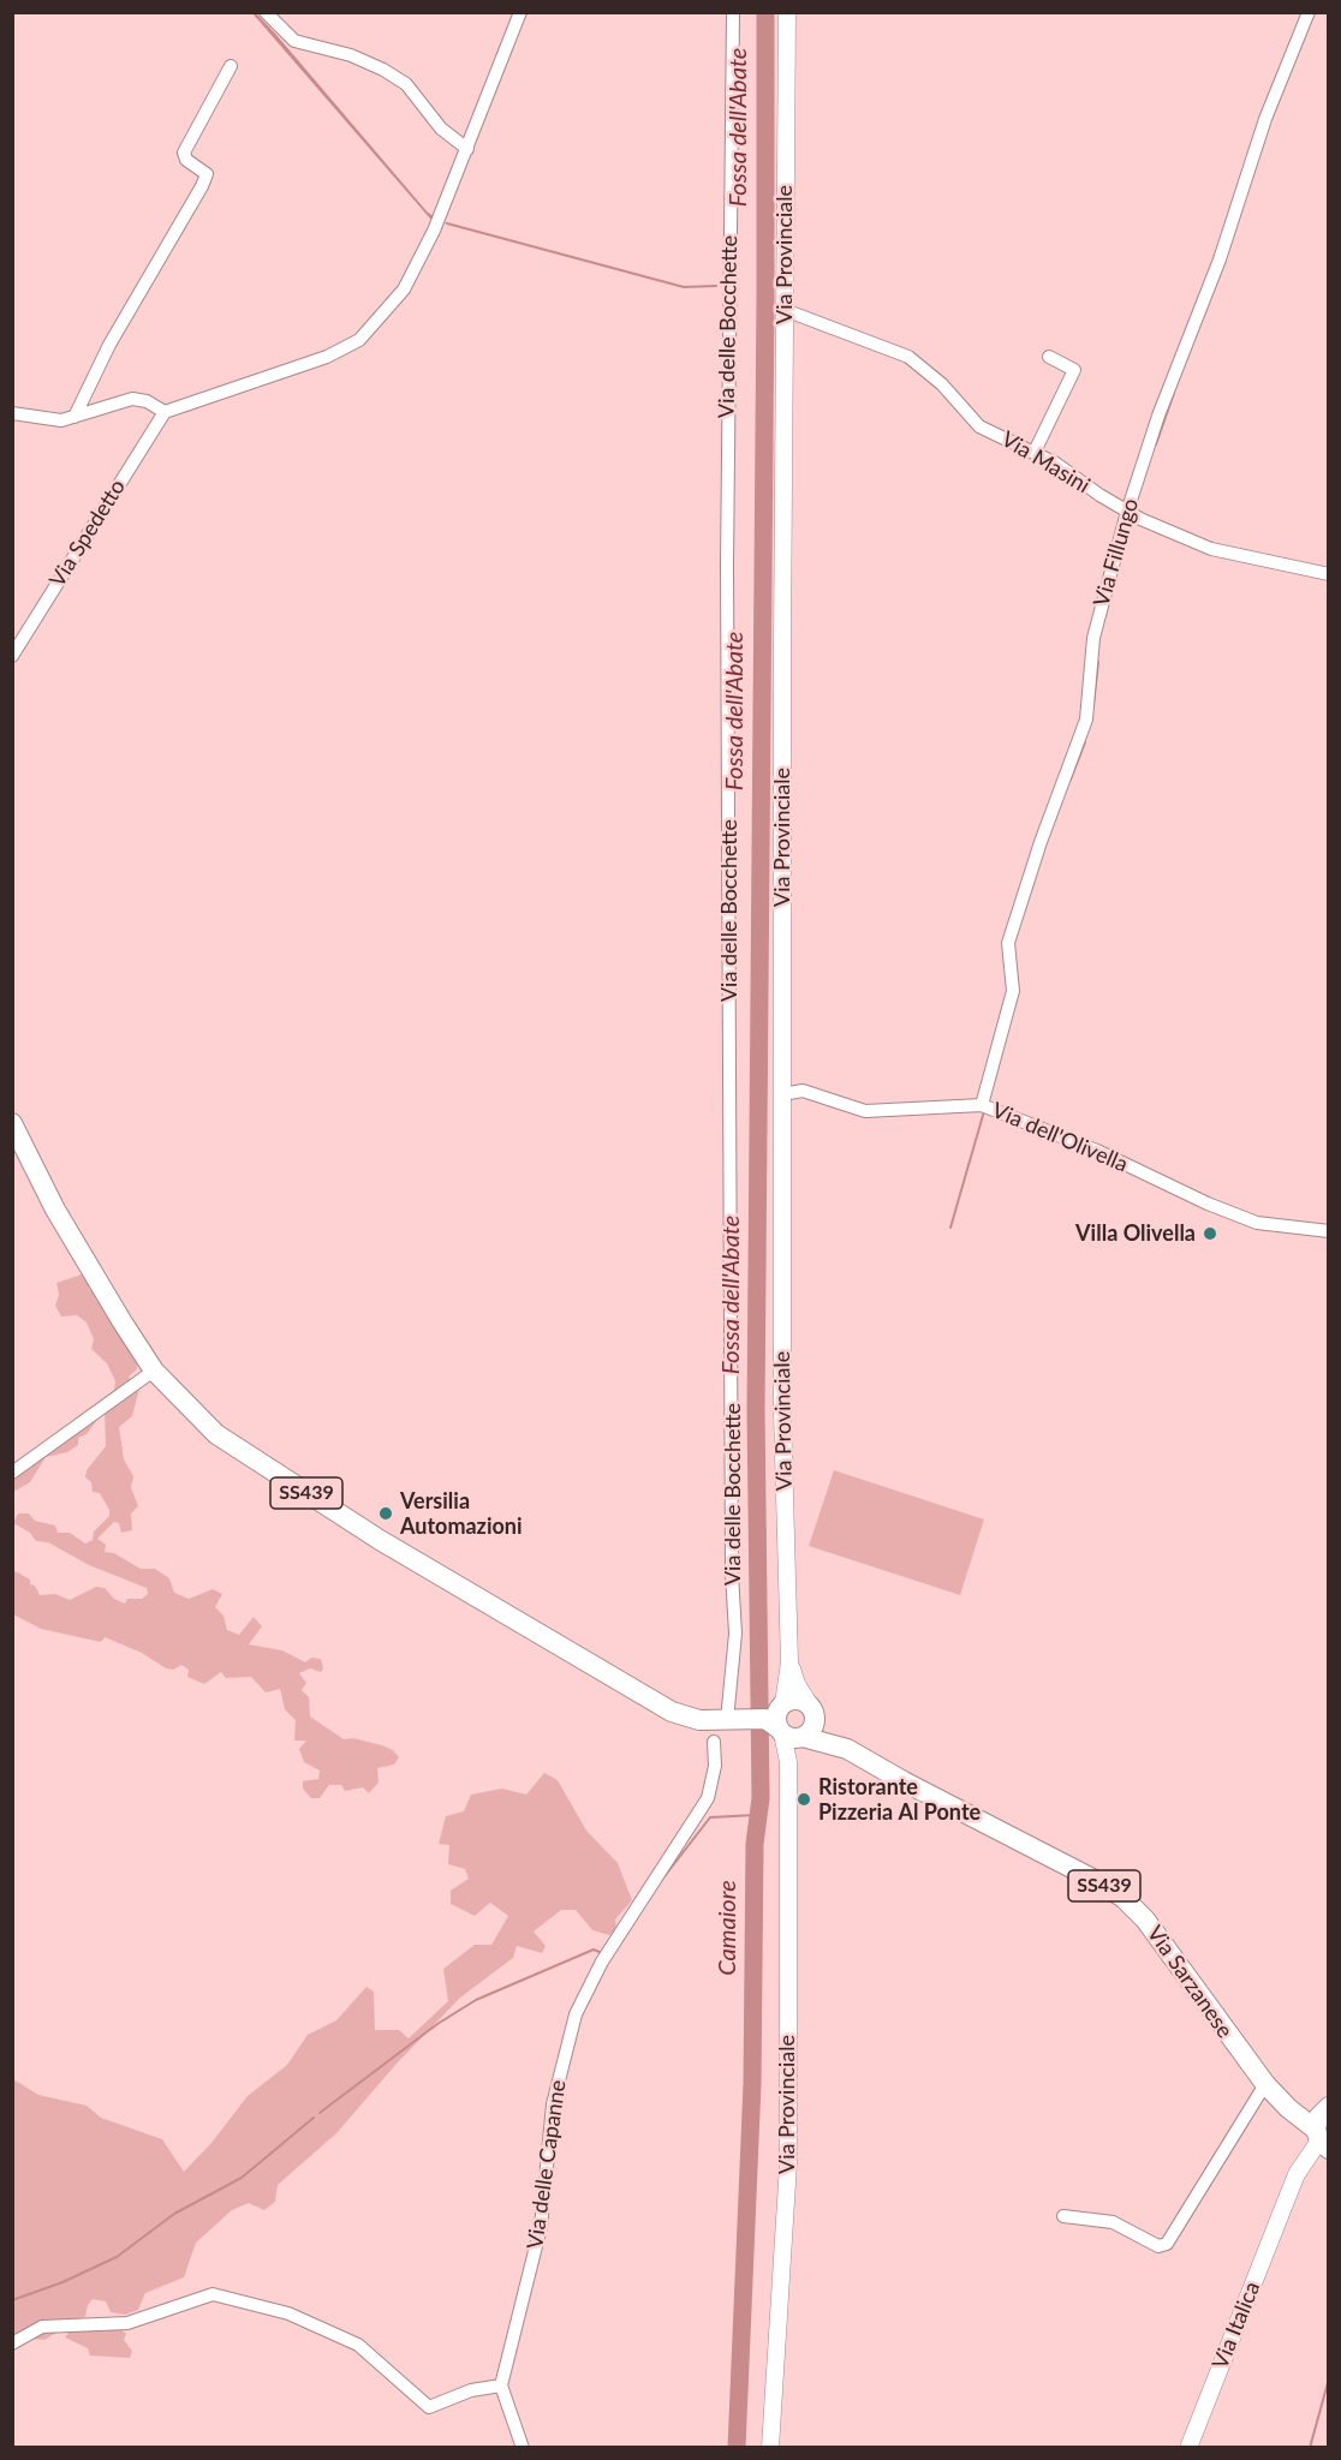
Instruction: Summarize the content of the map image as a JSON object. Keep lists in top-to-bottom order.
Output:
{
  "streets": {
    "main road": [
      "Via Provinciale",
      "SS439",
      "Via Sarzanese",
      "Via Italica"
    ],
    "street": [
      "Via delle Bocchette",
      "Via Masini",
      "Via Spedetto",
      "Via Fillungo",
      "Via dell'Olivella",
      "Via delle Capanne"
    ]
  },
  "crossings": [
    ["Via Provinciale", "Via Masini"],
    ["Via Provinciale", "Via dell'Olivella"],
    ["Via Provinciale", "SS439"],
    ["Via Provinciale", "Via Sarzanese"],
    ["Via delle Bocchette", "SS439"],
    ["Via delle Bocchette", "Via delle Capanne"],
    ["Via Masini", "Via Fillungo"],
    ["Via Fillungo", "Via dell'Olivella"],
    ["SS439", "Via Sarzanese"],
    ["SS439", "Via delle Capanne"],
    ["SS439", "Via Italica"]
  ],
  "water": ["Fossa dell'Abate", "Camaiore"],
  "places": ["Villa Olivella", "Versilia Automazioni", "Ristorante Pizzeria Al Ponte"]
}
